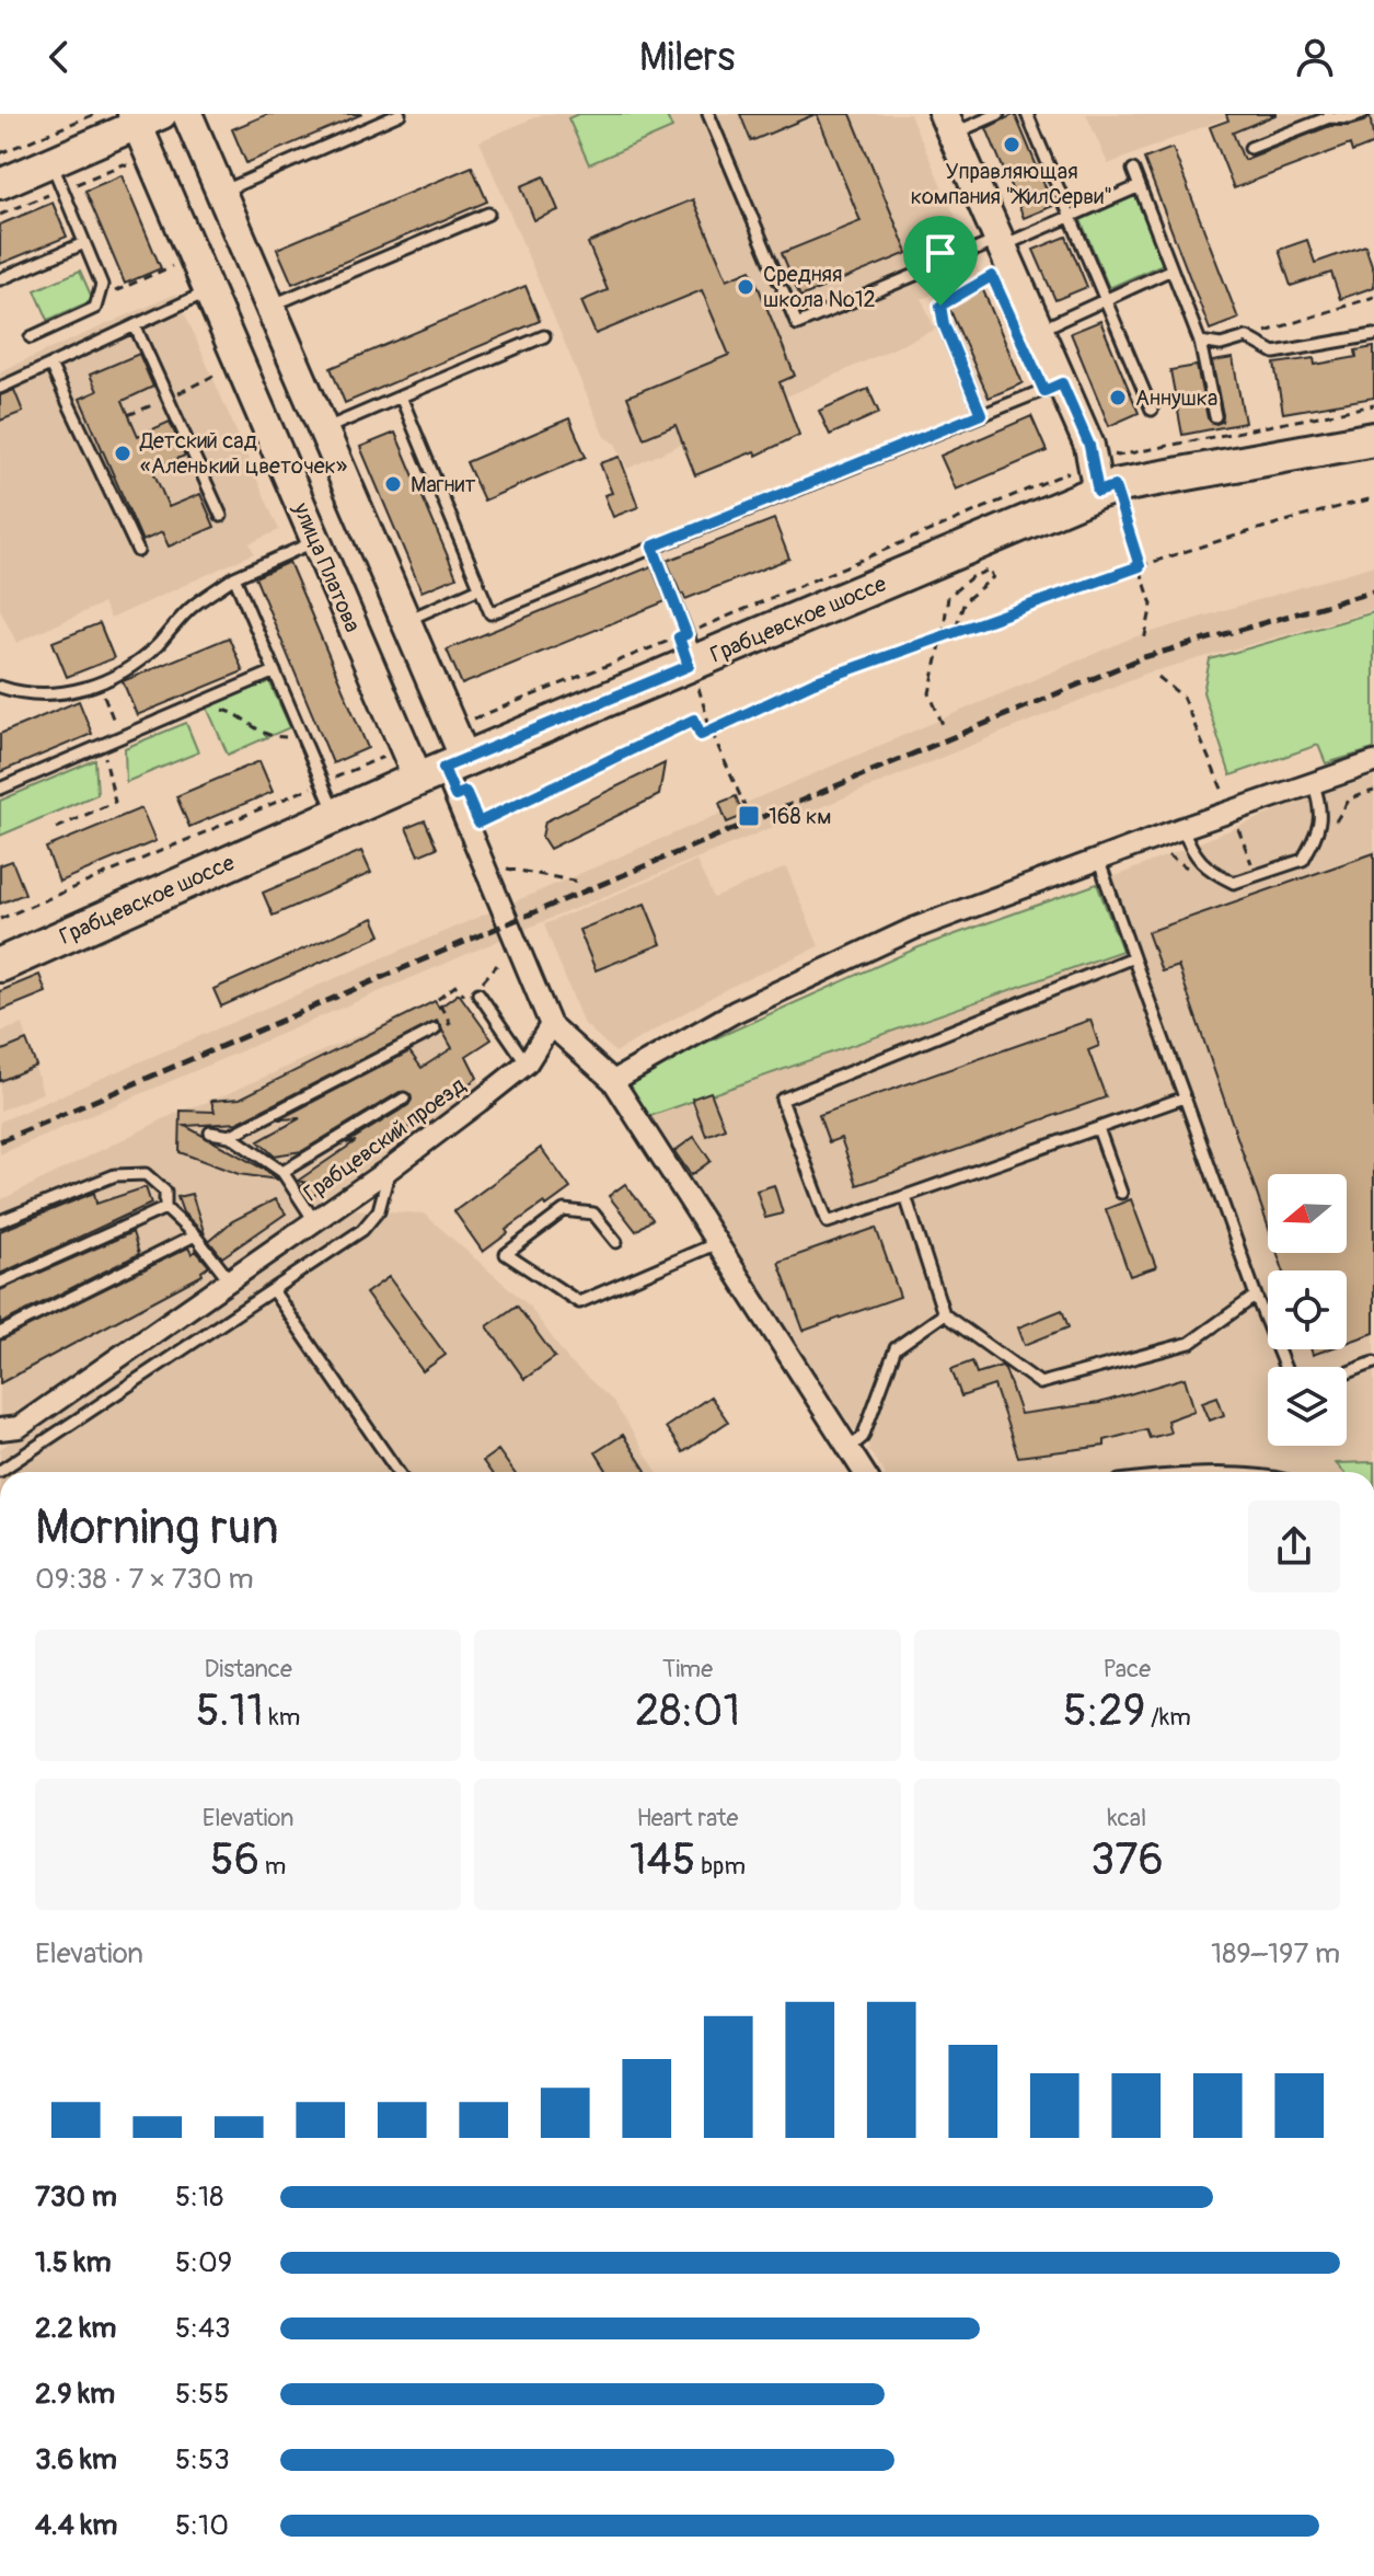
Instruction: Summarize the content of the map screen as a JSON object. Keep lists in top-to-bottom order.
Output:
{
  "streets": {
    "main road": ["Грабцевское шоссе"],
    "street": ["улица Платова", "Грабцевский проезд"]
  },
  "crossings": [
    ["улица Платова", "Грабцевское шоссе"]
  ],
  "places": {
    "other": [
      "Управляющая компания \"ЖилСерви\"",
      "Средняя школа №12",
      "Аннушка",
      "Детский сад «Аленький цветочек»",
      "Магнит"
    ],
    "transit": ["168 км"]
  },
  "north": "left",
  "page": {
    "header": "Milers",
    "heading": ["Morning run", "09:38 · 7 × 730 m"],
    "stats": [
      ["Distance", "5.11 km"],
      ["Time", "28:01"],
      ["Pace", "5:29 /km"],
      ["Elevation", "56 m"],
      ["Heart rate", "145 bpm"],
      ["kcal", "376"]
    ],
    "chart": ["Elevation", "189–197 m"],
    "list": [
      {
        "name": "730 m",
        "note": "5:18"
      },
      {
        "name": "1.5 km",
        "note": "5:09"
      },
      {
        "name": "2.2 km",
        "note": "5:43"
      },
      {
        "name": "2.9 km",
        "note": "5:55"
      },
      {
        "name": "3.6 km",
        "note": "5:53"
      },
      {
        "name": "4.4 km",
        "note": "5:10"
      }
    ]
  }
}
